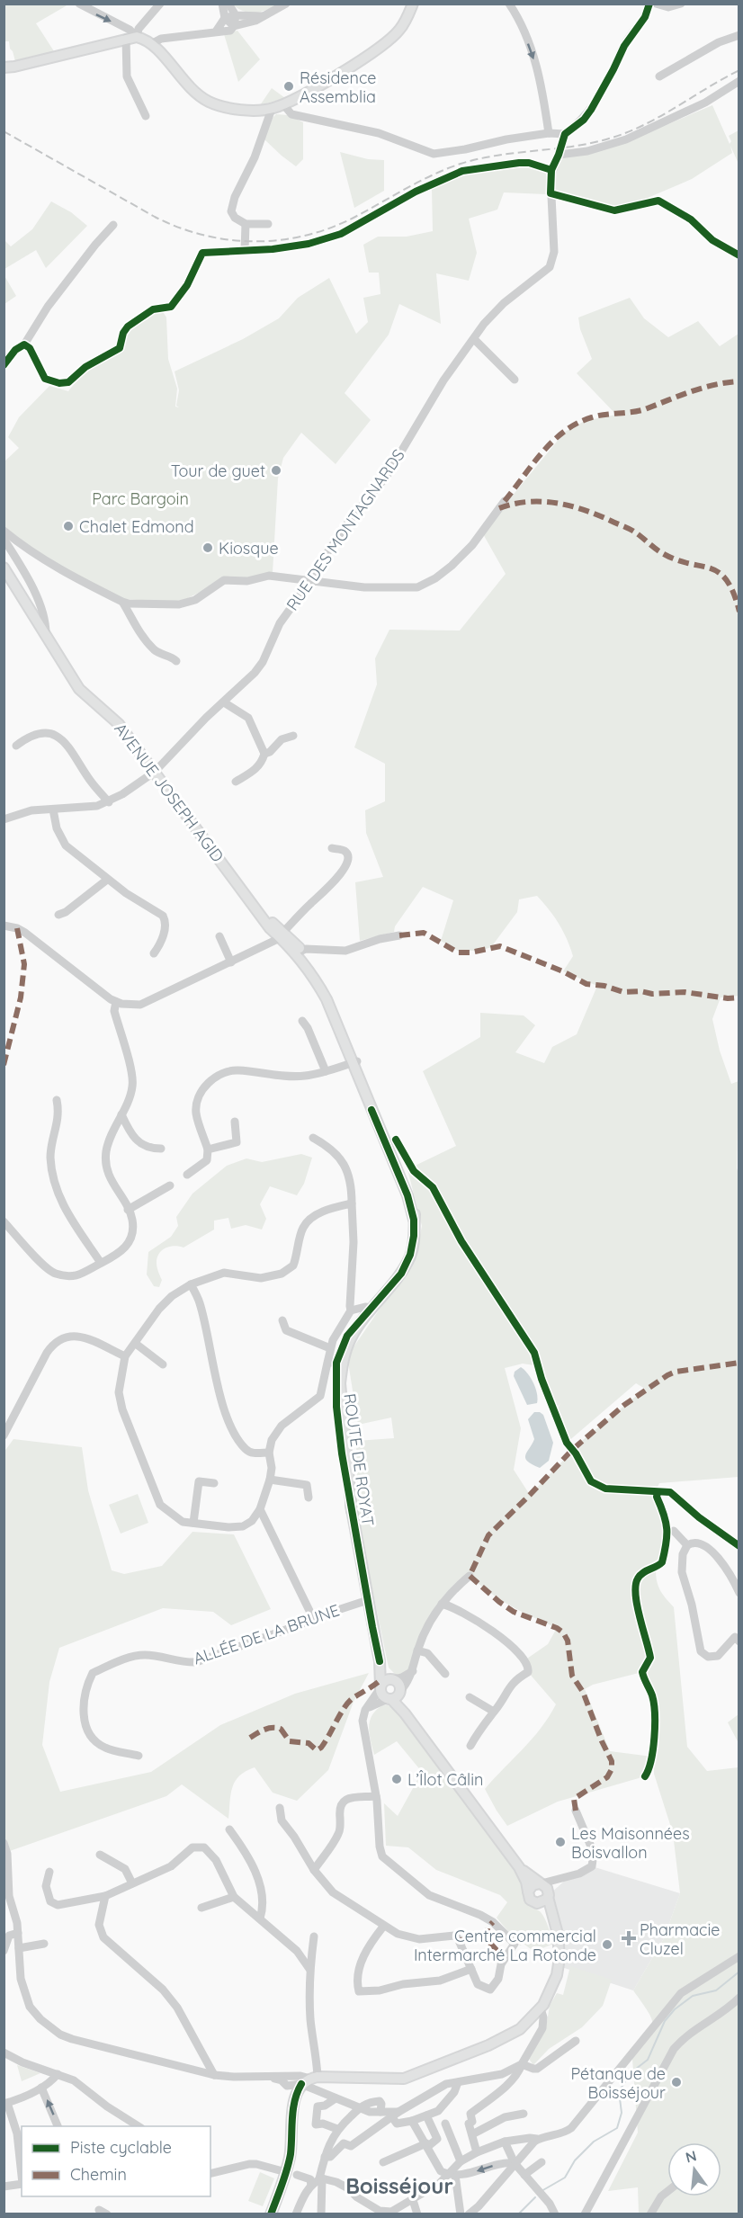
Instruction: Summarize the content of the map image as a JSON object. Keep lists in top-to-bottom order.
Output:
{
  "streets": {
    "main road": ["AVENUE JOSEPH AGID", "ROUTE DE ROYAT"],
    "street": ["RUE DES MONTAGNARDS", "ALLÉE DE LA BRUNE"]
  },
  "crossings": [
    ["RUE DES MONTAGNARDS", "AVENUE JOSEPH AGID"],
    ["AVENUE JOSEPH AGID", "ROUTE DE ROYAT"],
    ["ROUTE DE ROYAT", "ALLÉE DE LA BRUNE"]
  ],
  "districts": ["Boisséjour"],
  "parks": ["Parc Bargoin"],
  "places": {
    "other": [
      "Résidence Assemblia",
      "Tour de guet",
      "Chalet Edmond",
      "Kiosque",
      "L’Îlot Câlin",
      "Les Maisonnées Boisvallon",
      "Centre commercial Intermarché La Rotonde",
      "Pétanque de Boisséjour"
    ],
    "health": ["Pharmacie Cluzel"]
  },
  "legend": ["Piste cyclable", "Chemin"],
  "north": "top"
}
